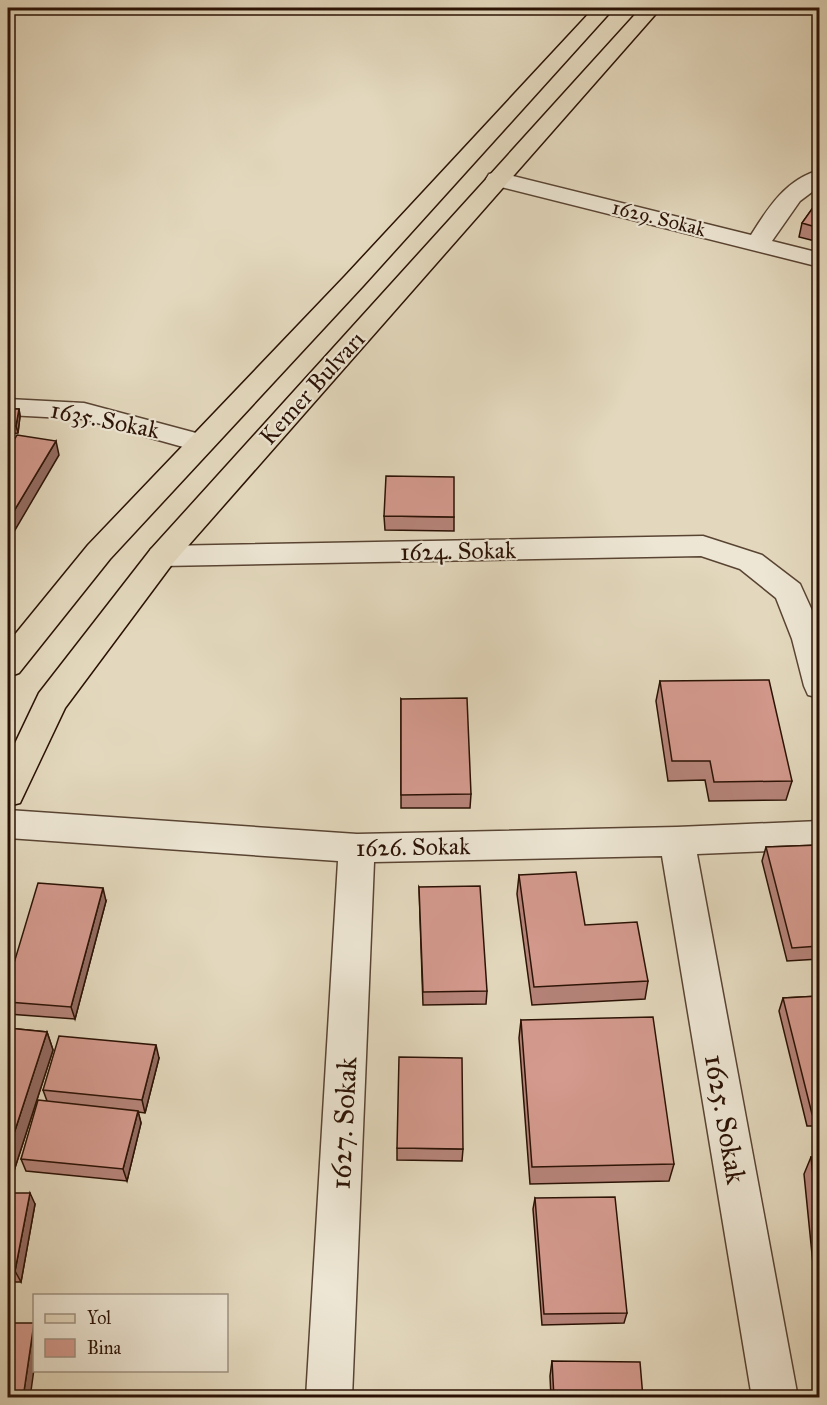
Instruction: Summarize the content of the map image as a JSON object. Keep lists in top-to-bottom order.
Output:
{
  "streets": {
    "main road": ["Kemer Bulvarı"],
    "street": [
      "1629. Sokak",
      "1635. Sokak",
      "1624. Sokak",
      "1626. Sokak",
      "1625. Sokak",
      "1627. Sokak"
    ]
  },
  "crossings": [
    ["1629. Sokak", "Kemer Bulvarı"],
    ["Kemer Bulvarı", "1635. Sokak"],
    ["Kemer Bulvarı", "1624. Sokak"],
    ["1626. Sokak", "1625. Sokak"],
    ["1626. Sokak", "1627. Sokak"]
  ],
  "legend": ["Yol", "Bina"]
}
